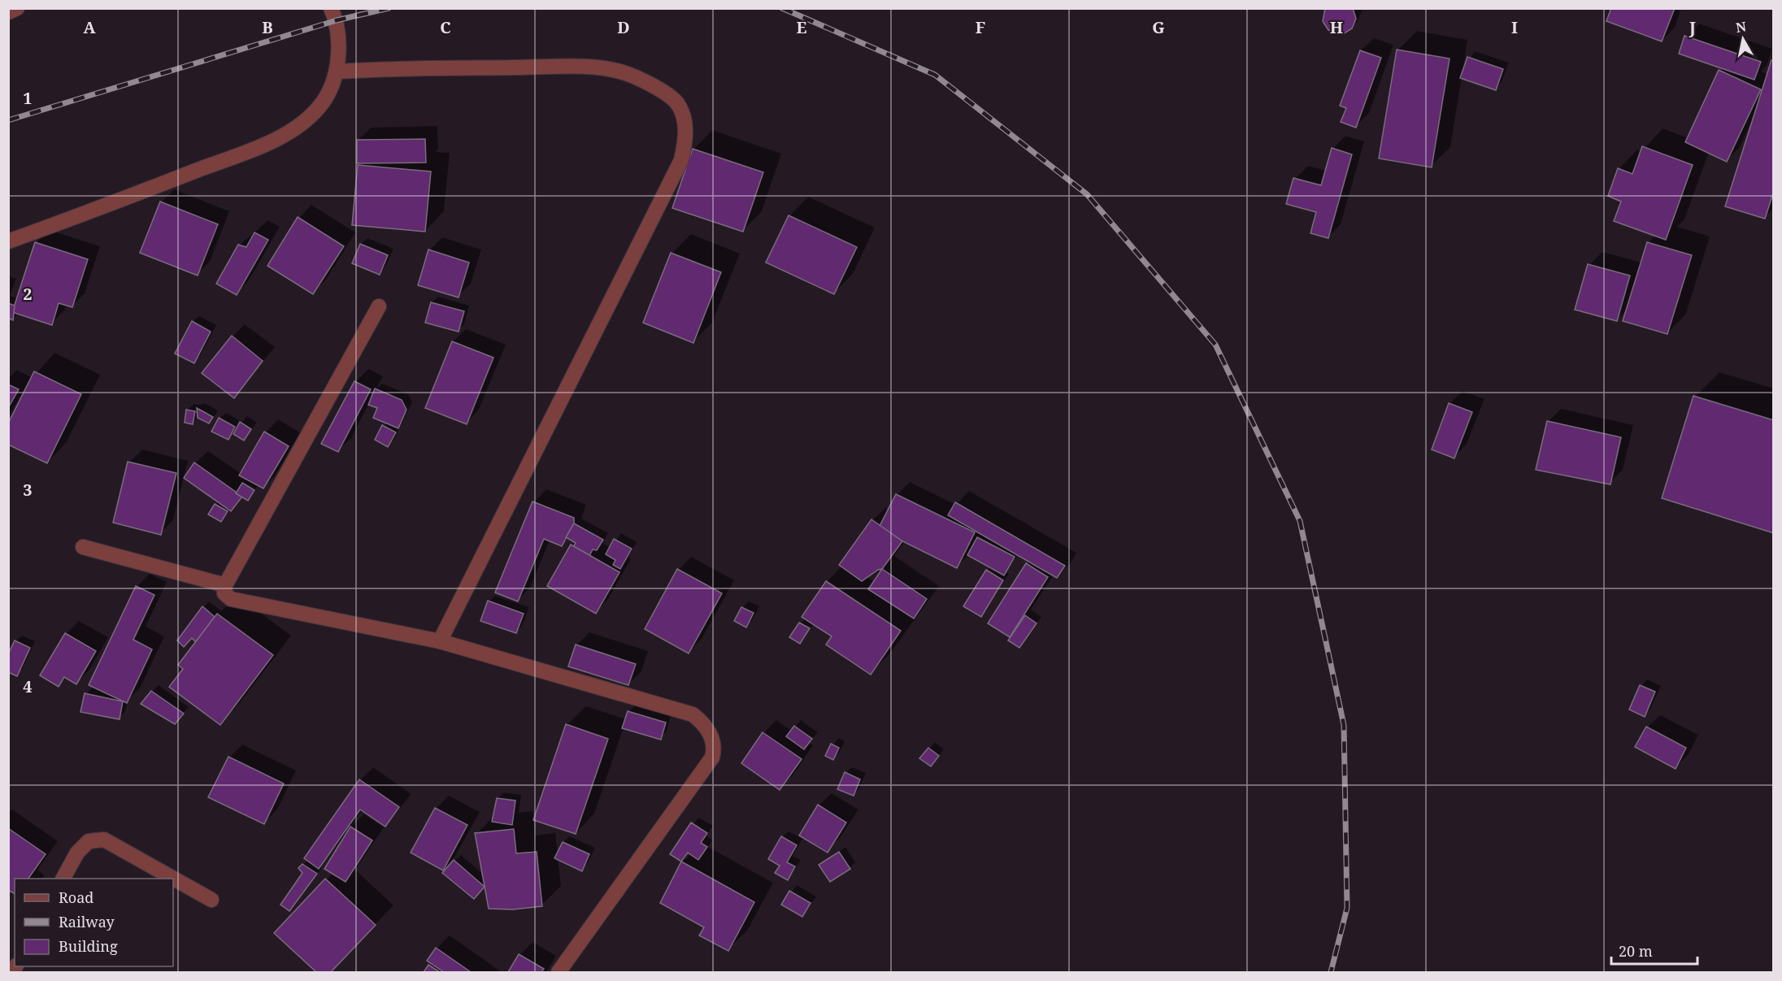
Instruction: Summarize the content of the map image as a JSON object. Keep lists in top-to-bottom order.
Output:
{
  "legend": ["Road", "Railway", "Building"],
  "scale_bar": "20 m",
  "north": "top",
  "grid": {
    "columns": [
      "A",
      "B",
      "C",
      "D",
      "E",
      "F",
      "G",
      "H",
      "I",
      "J"
    ],
    "rows": [
      "1",
      "2",
      "3",
      "4"
    ]
  }
}
